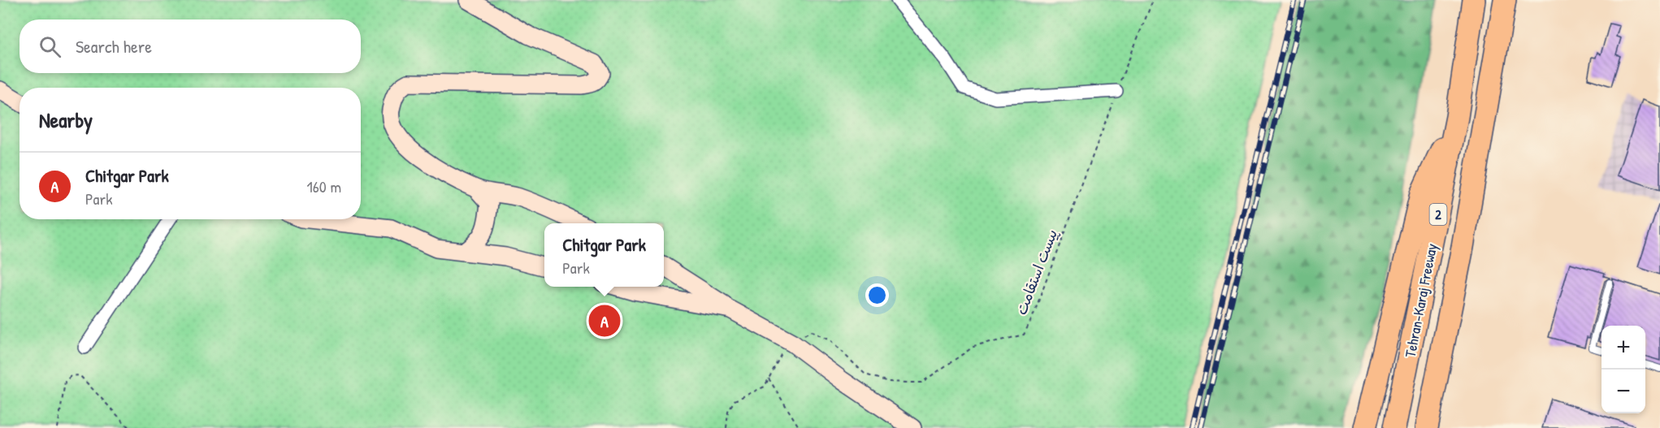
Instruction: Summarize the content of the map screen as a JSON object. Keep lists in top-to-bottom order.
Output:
{
  "streets": {
    "highway": ["2", "Tehran-Karaj Freeway"],
    "path": ["پیست استقامت"]
  },
  "page": {
    "search": "Search here",
    "heading": "Nearby",
    "list": [
      {
        "mark": "A",
        "name": "Chitgar Park",
        "note": "Park",
        "value": "160 m"
      }
    ],
    "popup": ["Chitgar Park", "Park"],
    "pins": "A",
    "map_buttons": ["+", "−"]
  }
}
